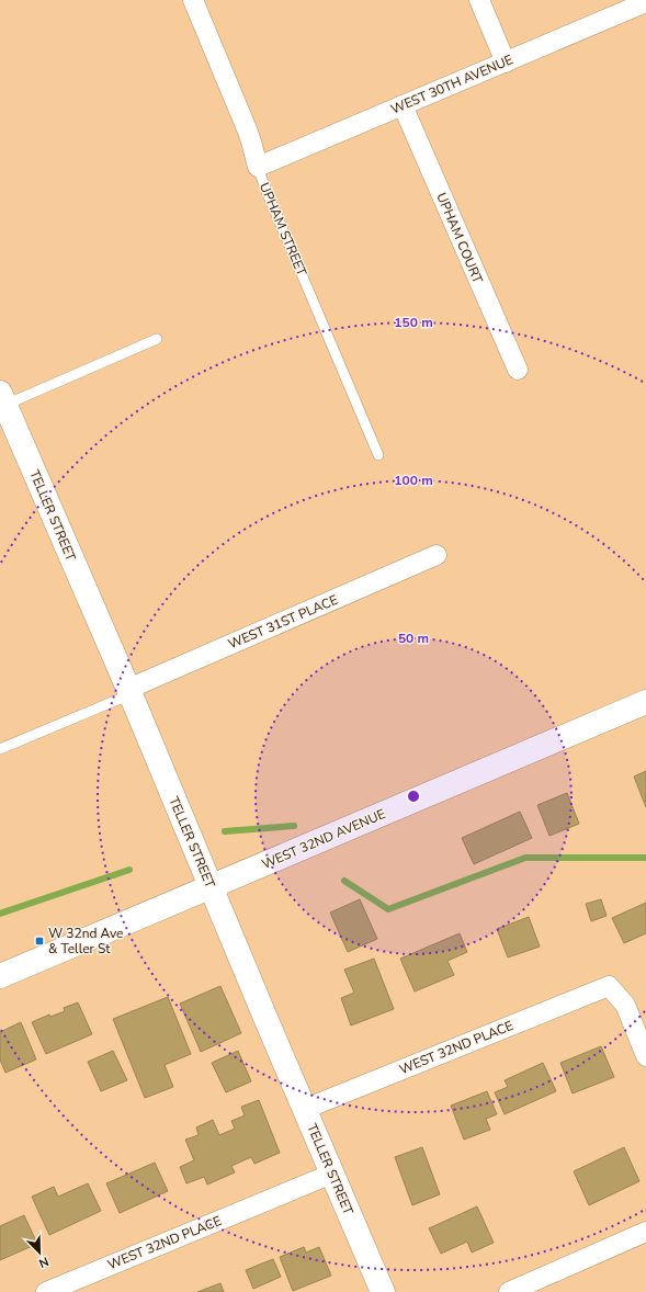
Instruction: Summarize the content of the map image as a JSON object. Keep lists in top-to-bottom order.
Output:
{
  "streets": {
    "street": [
      "WEST 30TH AVENUE",
      "UPHAM STREET",
      "UPHAM COURT",
      "TELLER STREET",
      "WEST 31ST PLACE",
      "WEST 32ND AVENUE",
      "WEST 32ND PLACE"
    ]
  },
  "crossings": [
    ["WEST 30TH AVENUE", "UPHAM STREET"],
    ["WEST 30TH AVENUE", "UPHAM COURT"],
    ["TELLER STREET", "WEST 31ST PLACE"],
    ["TELLER STREET", "WEST 32ND AVENUE"],
    ["TELLER STREET", "WEST 32ND PLACE"]
  ],
  "places": {
    "transit": ["W 32nd Ave & Teller St"]
  },
  "north": "bottom right",
  "rings": ["150 m", "100 m", "50 m"]
}
